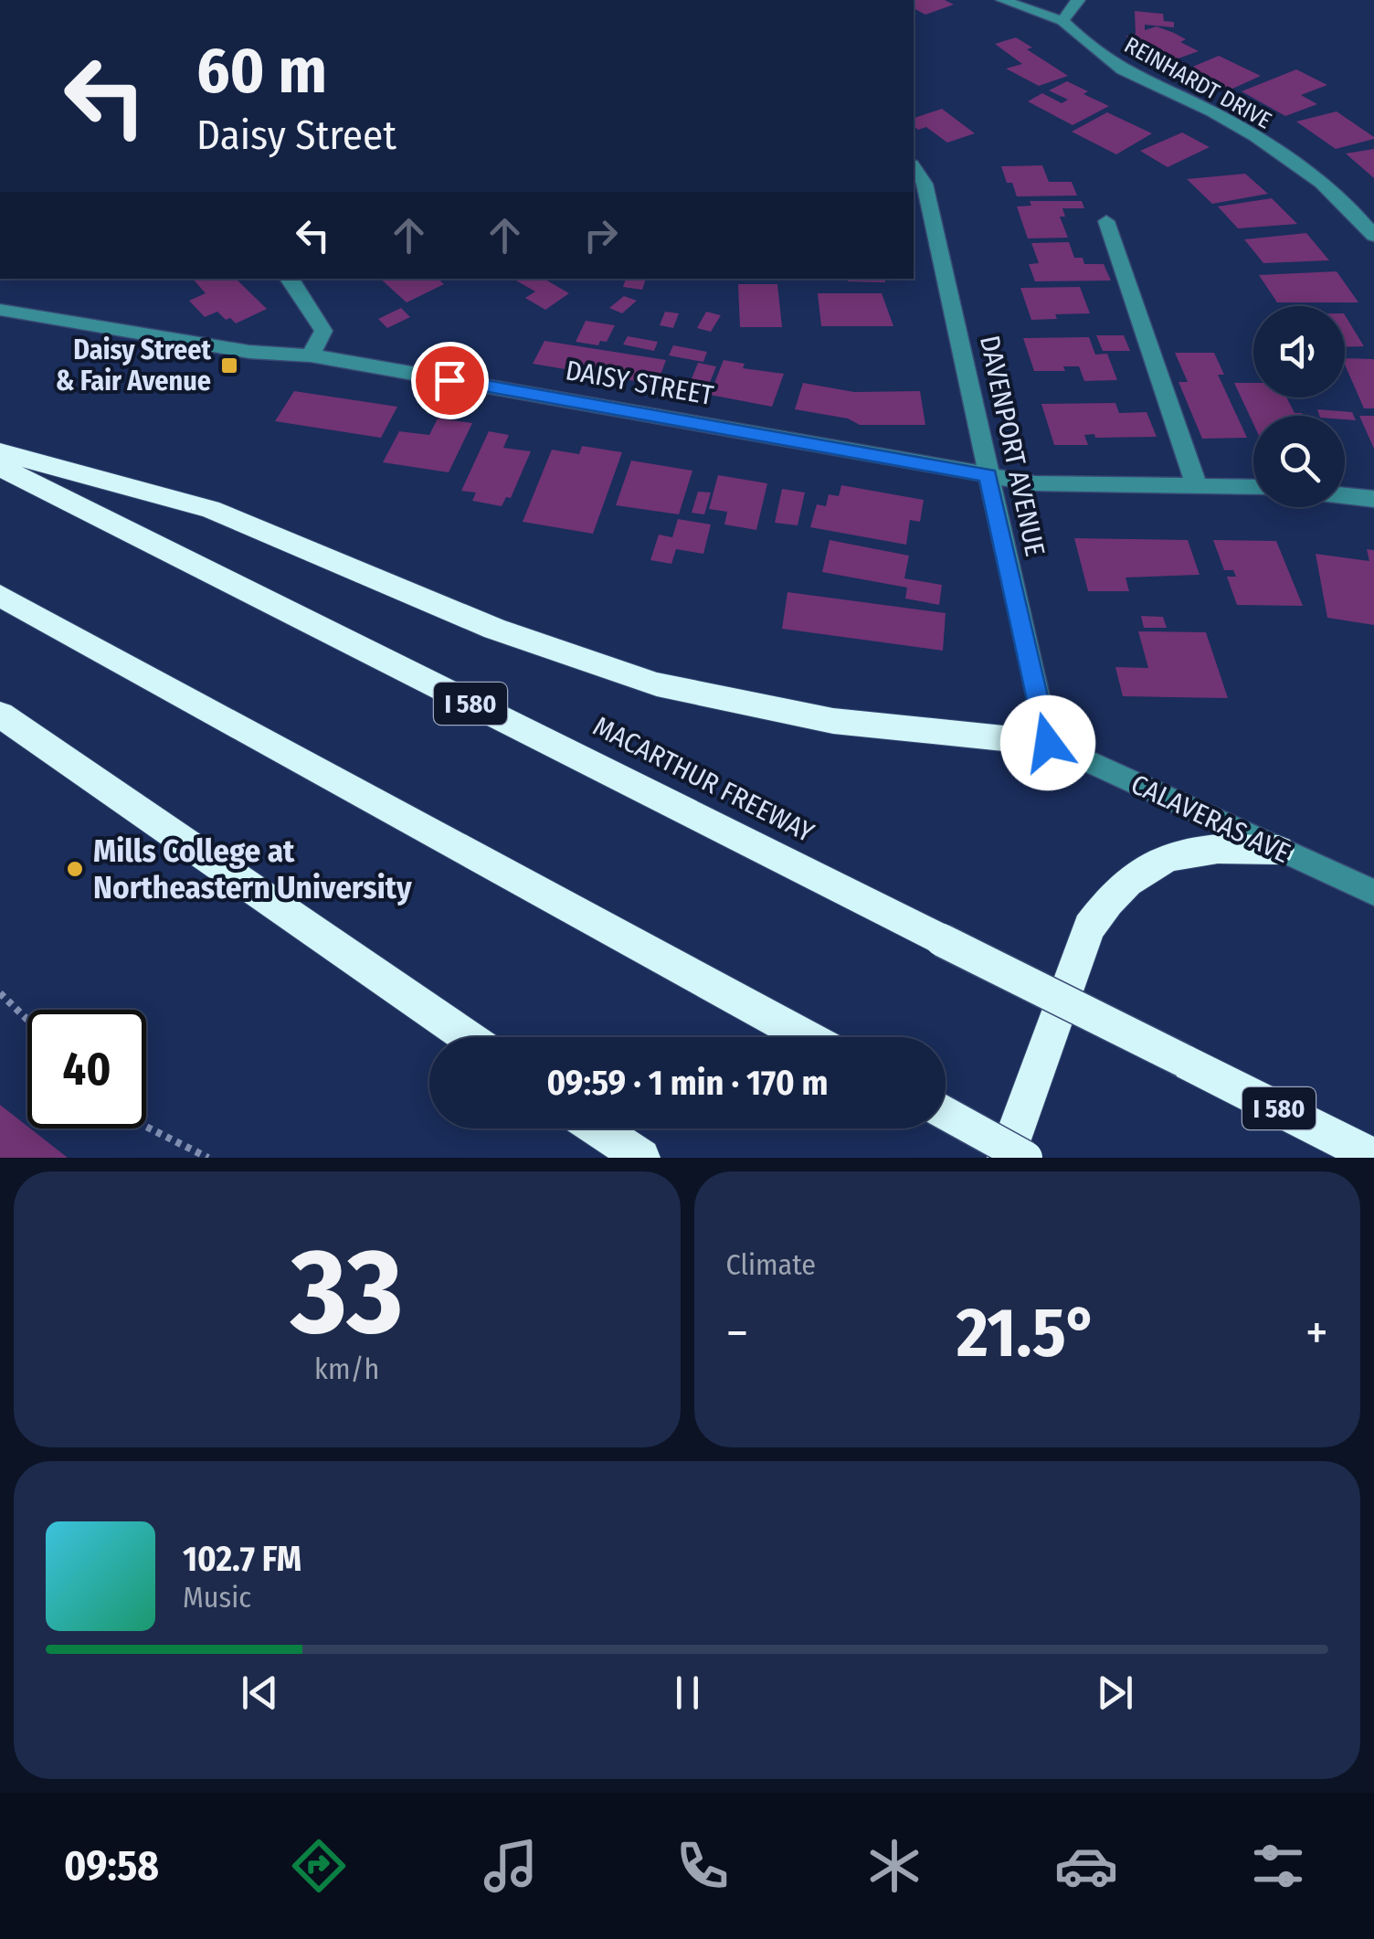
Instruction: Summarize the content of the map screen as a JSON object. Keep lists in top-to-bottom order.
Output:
{
  "streets": {
    "highway": ["I 580", "MACARTHUR FREEWAY"],
    "street": [
      "REINHARDT DRIVE",
      "DAISY STREET",
      "DAVENPORT AVENUE",
      "CALAVERAS AVE"
    ]
  },
  "crossings": [
    ["DAISY STREET", "DAVENPORT AVENUE"],
    ["DAVENPORT AVENUE", "CALAVERAS AVE"]
  ],
  "places": {
    "transit": ["Daisy Street & Fair Avenue"],
    "other": ["Mills College at Northeastern University"]
  },
  "page": {
    "turn": ["60 m", "Daisy Street"],
    "limit": "40",
    "trip": "09:59 · 1 min · 170 m",
    "tile": [
      ["33", "km/h"],
      "Climate"
    ],
    "heat": ["−", "21.5°", "+"],
    "song": ["102.7 FM", "Music"],
    "tabs": "09:58"
  }
}
